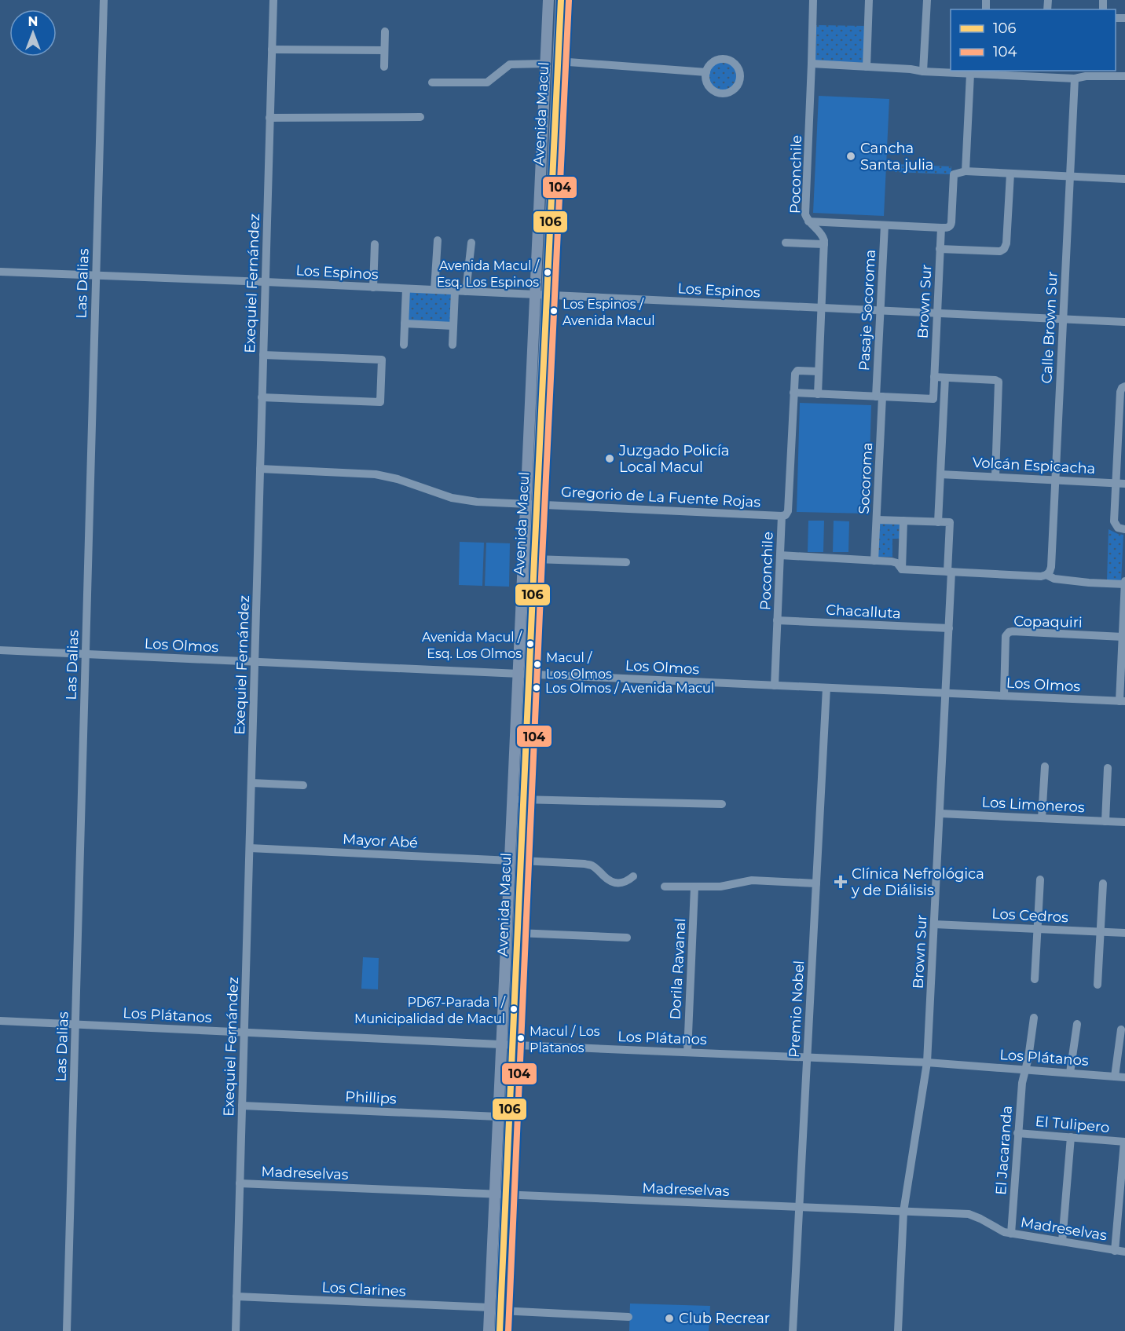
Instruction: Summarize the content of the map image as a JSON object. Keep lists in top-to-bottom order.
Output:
{
  "streets": {
    "main road": ["Avenida Macul"],
    "street": [
      "Poconchile",
      "Los Espinos",
      "Las Dalias",
      "Exequiel Fernández",
      "Brown Sur",
      "Pasaje Socoroma",
      "Calle Brown Sur",
      "Volcán Espicacha",
      "Socoroma",
      "Gregorio de La Fuente Rojas",
      "Chacalluta",
      "Copaquiri",
      "Los Olmos",
      "Los Limoneros",
      "Mayor Abé",
      "Los Cedros",
      "Dorila Ravanal",
      "Premio Nobel",
      "Los Plátanos",
      "Phillips",
      "El Tulipero",
      "El Jacaranda",
      "Madreselvas",
      "Los Clarines"
    ]
  },
  "crossings": [
    ["Avenida Macul", "Los Espinos"],
    ["Avenida Macul", "Gregorio de La Fuente Rojas"],
    ["Avenida Macul", "Los Olmos"],
    ["Avenida Macul", "Mayor Abé"],
    ["Avenida Macul", "Los Plátanos"],
    ["Avenida Macul", "Phillips"],
    ["Avenida Macul", "Madreselvas"],
    ["Avenida Macul", "Los Clarines"],
    ["Poconchile", "Brown Sur"],
    ["Poconchile", "Gregorio de La Fuente Rojas"],
    ["Poconchile", "Chacalluta"],
    ["Poconchile", "Los Olmos"],
    ["Los Espinos", "Las Dalias"],
    ["Los Espinos", "Exequiel Fernández"],
    ["Los Espinos", "Brown Sur"],
    ["Los Espinos", "Pasaje Socoroma"],
    ["Los Espinos", "Calle Brown Sur"],
    ["Las Dalias", "Los Olmos"],
    ["Las Dalias", "Los Plátanos"],
    ["Exequiel Fernández", "Gregorio de La Fuente Rojas"],
    ["Exequiel Fernández", "Los Olmos"],
    ["Exequiel Fernández", "Mayor Abé"],
    ["Exequiel Fernández", "Los Plátanos"],
    ["Exequiel Fernández", "Phillips"],
    ["Exequiel Fernández", "Madreselvas"],
    ["Exequiel Fernández", "Los Clarines"],
    ["Brown Sur", "Pasaje Socoroma"],
    ["Brown Sur", "Socoroma"],
    ["Brown Sur", "Chacalluta"],
    ["Brown Sur", "Los Olmos"],
    ["Brown Sur", "Los Limoneros"],
    ["Brown Sur", "Los Cedros"],
    ["Brown Sur", "Los Plátanos"],
    ["Brown Sur", "Madreselvas"],
    ["Pasaje Socoroma", "Socoroma"],
    ["Calle Brown Sur", "Volcán Espicacha"],
    ["Copaquiri", "Los Olmos"],
    ["Los Olmos", "Premio Nobel"],
    ["Dorila Ravanal", "Los Plátanos"],
    ["Premio Nobel", "Los Plátanos"],
    ["Premio Nobel", "Madreselvas"],
    ["Los Plátanos", "El Jacaranda"],
    ["El Tulipero", "El Jacaranda"],
    ["El Jacaranda", "Madreselvas"]
  ],
  "places": {
    "other": [
      "Cancha Santa julia",
      "Avenida Macul / Esq. Los Espinos",
      "Los Espinos / Avenida Macul",
      "Juzgado Policía Local Macul",
      "Avenida Macul / Esq. Los Olmos",
      "Macul / Los Olmos",
      "Los Olmos / Avenida Macul",
      "PD67-Parada 1 / Municipalidad de Macul",
      "Macul / Los Platanos",
      "Club Recrear"
    ],
    "health": ["Clínica Nefrológica y de Diálisis"]
  },
  "lines": ["transit line 106", "transit line 104"],
  "legend": ["106", "104"],
  "north": "top"
}
